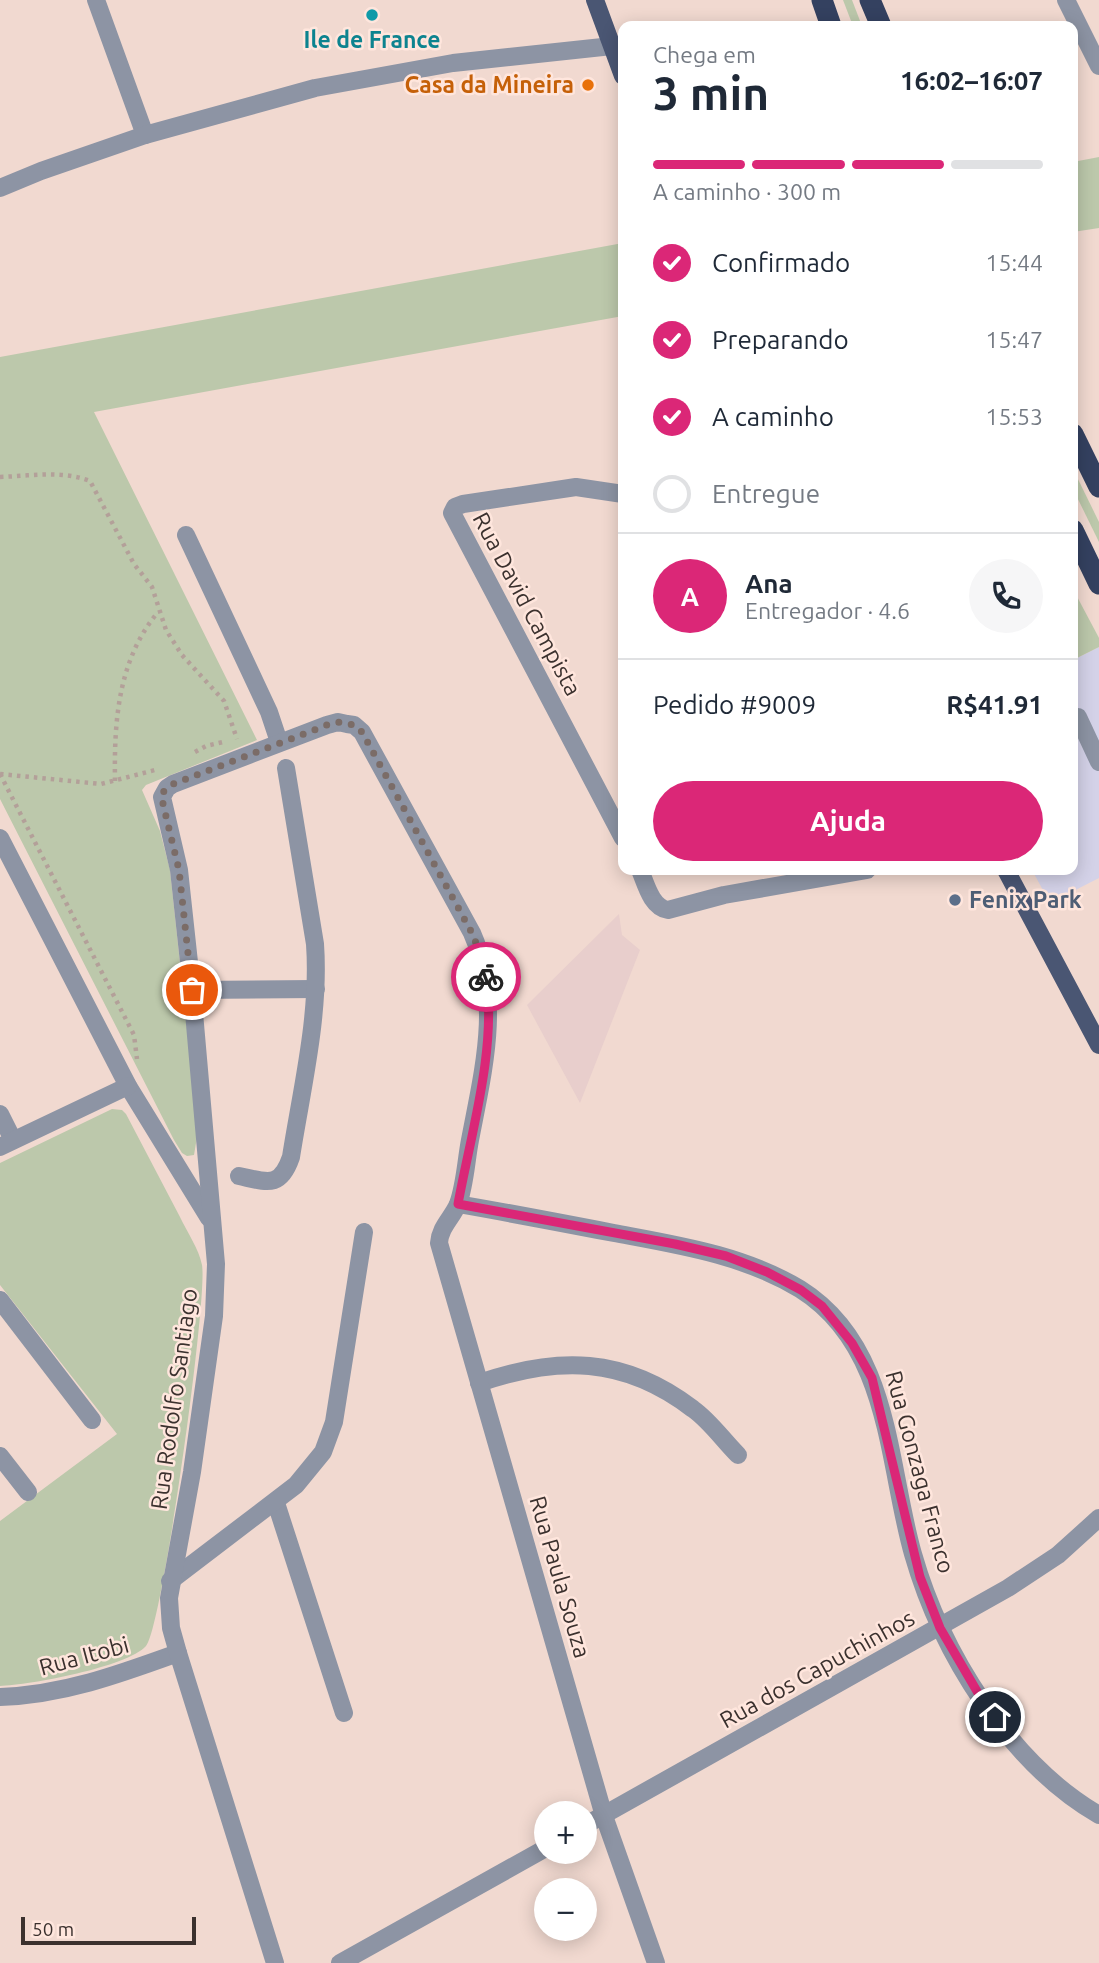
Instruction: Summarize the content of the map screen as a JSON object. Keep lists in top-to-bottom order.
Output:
{
  "streets": {
    "street": [
      "Rua David Campista",
      "Rua Rodolfo Santiago",
      "Rua Gonzaga Franco",
      "Rua Paula Souza",
      "Rua Itobi",
      "Rua dos Capuchinhos"
    ]
  },
  "crossings": [
    ["Rua Rodolfo Santiago", "Rua Itobi"],
    ["Rua Gonzaga Franco", "Rua Paula Souza"],
    ["Rua Gonzaga Franco", "Rua dos Capuchinhos"],
    ["Rua Paula Souza", "Rua dos Capuchinhos"]
  ],
  "places": ["Ile de France", "Casa da Mineira", "Fenix Park"],
  "scale_bar": "50 m",
  "page": {
    "heading": ["3 min", "Chega em", "16:02–16:07"],
    "panel": [
      "Ana",
      "Entregador · 4.6",
      "Pedido #9009",
      "R$41.91"
    ],
    "bar": "A caminho · 300 m",
    "list": [
      ["Confirmado", "15:44"],
      ["Preparando", "15:47"],
      ["A caminho", "15:53"],
      "Entregue"
    ],
    "round": "A",
    "buttons": "Ajuda",
    "map_buttons": ["+", "−"],
    "scale": "50 m"
  }
}
